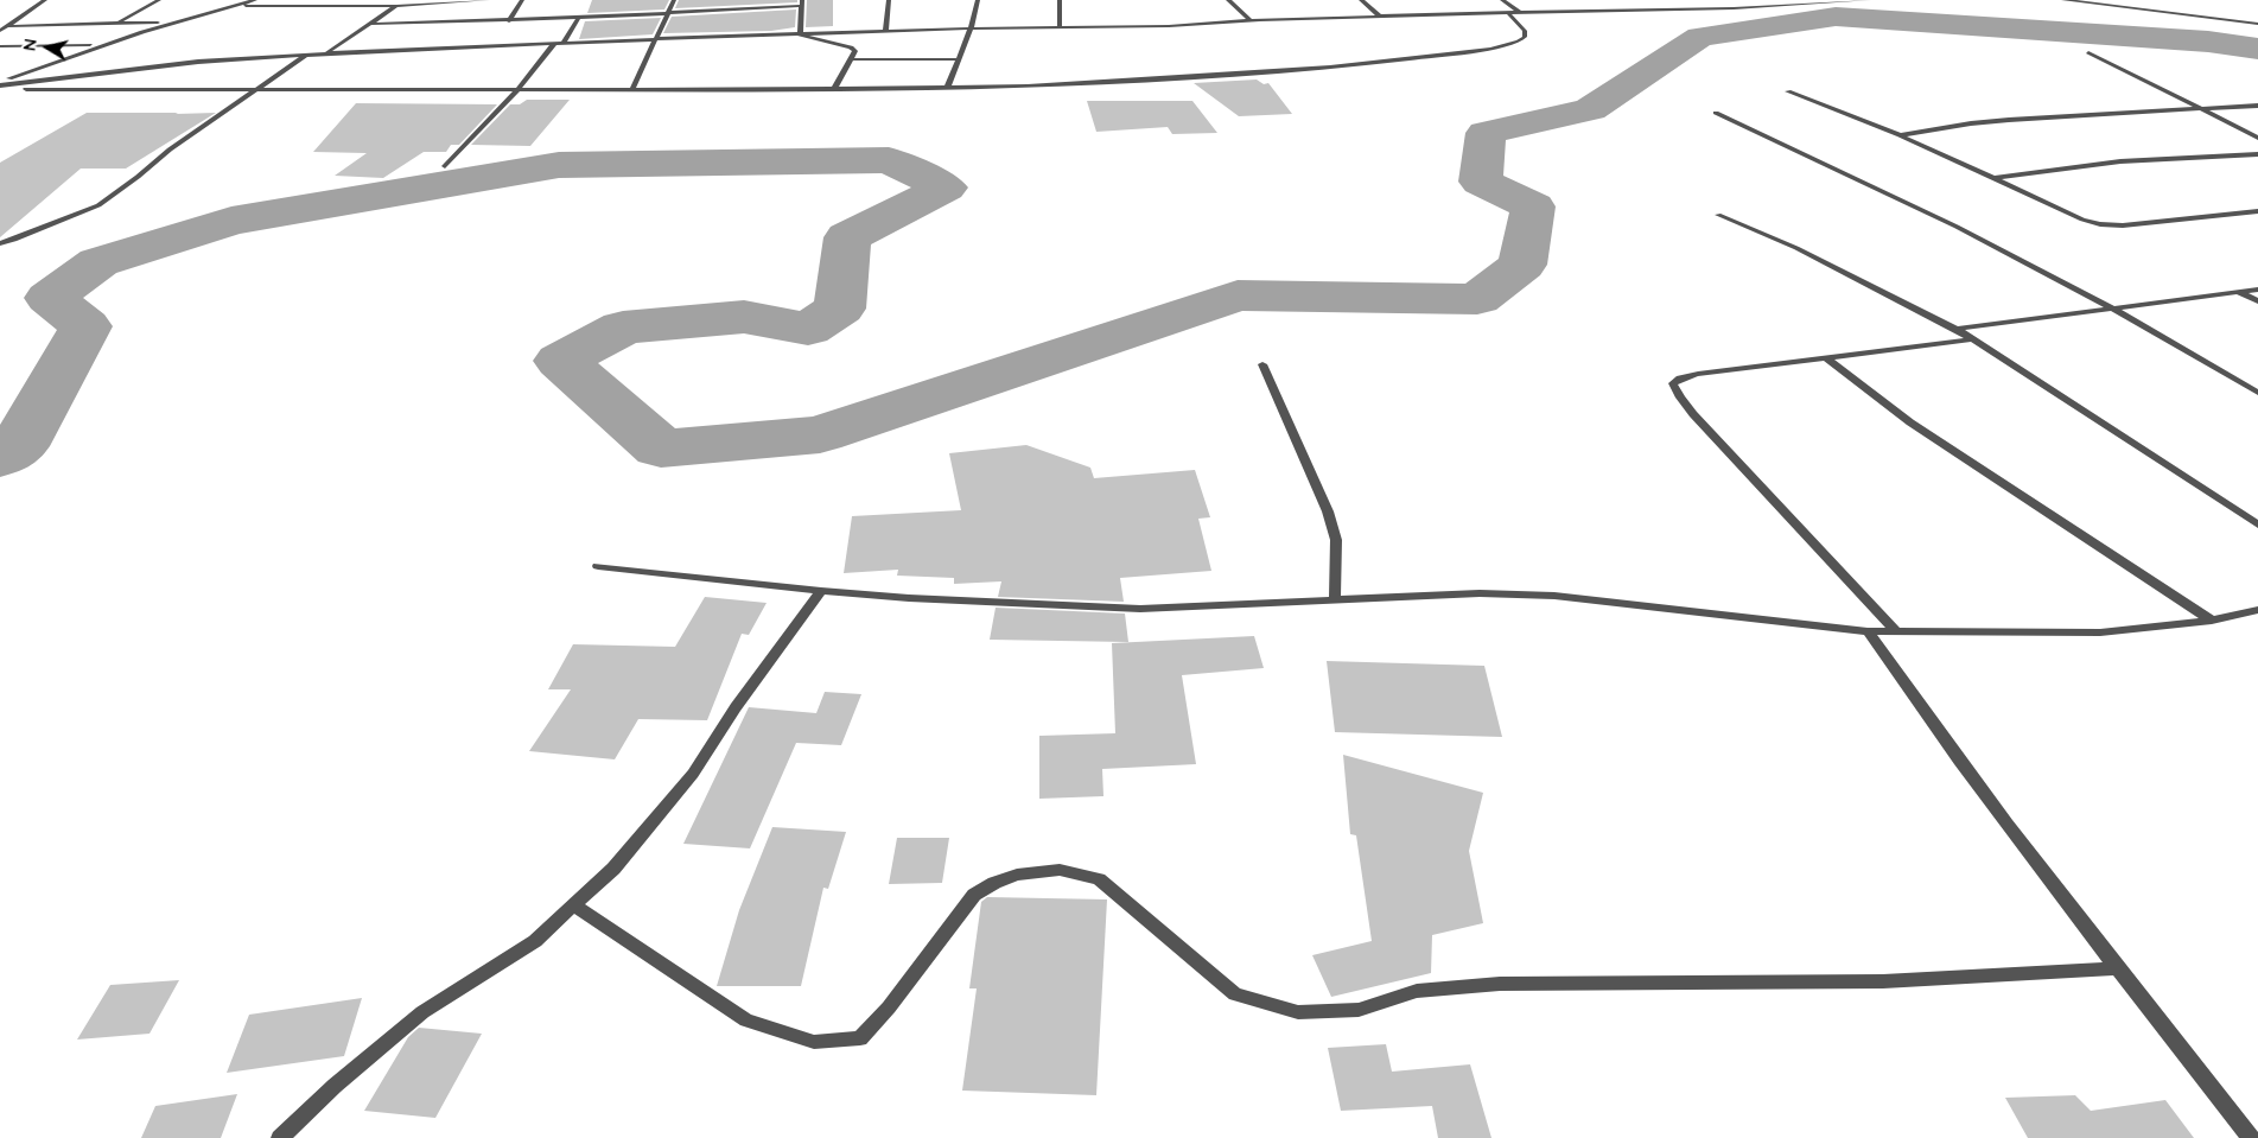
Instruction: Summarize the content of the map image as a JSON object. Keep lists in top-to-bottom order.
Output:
{
  "north": "left"
}
